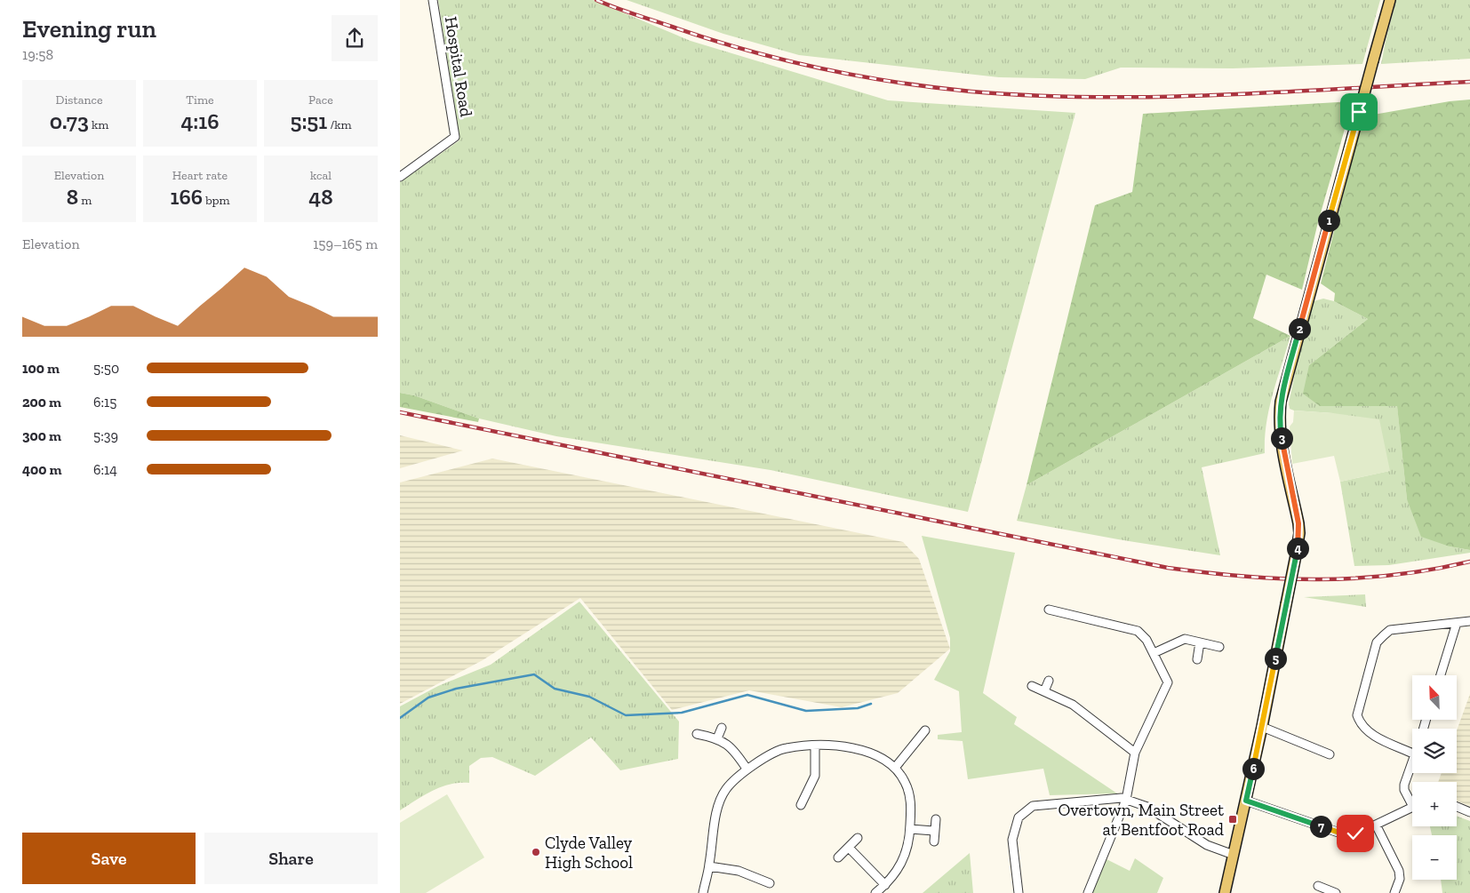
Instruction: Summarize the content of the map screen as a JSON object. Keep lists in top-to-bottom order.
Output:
{
  "streets": {
    "street": ["Hospital Road"]
  },
  "places": {
    "transit": ["Overtown, Main Street at Bentfoot Road"],
    "other": ["Clyde Valley High School"]
  },
  "north": "top left",
  "page": {
    "heading": ["Evening run", "19:58"],
    "stats": [
      ["Distance", "0.73 km"],
      ["Time", "4:16"],
      ["Pace", "5:51 /km"],
      ["Elevation", "8 m"],
      ["Heart rate", "166 bpm"],
      ["kcal", "48"]
    ],
    "pins": [
      "1",
      "2",
      "3",
      "4",
      "5",
      "6",
      "7"
    ],
    "chart": ["Elevation", "159–165 m"],
    "list": [
      {
        "name": "100 m",
        "note": "5:50"
      },
      {
        "name": "200 m",
        "note": "6:15"
      },
      {
        "name": "300 m",
        "note": "5:39"
      },
      {
        "name": "400 m",
        "note": "6:14"
      }
    ],
    "map_buttons": ["+", "−"],
    "buttons": ["Save", "Share"]
  }
}
